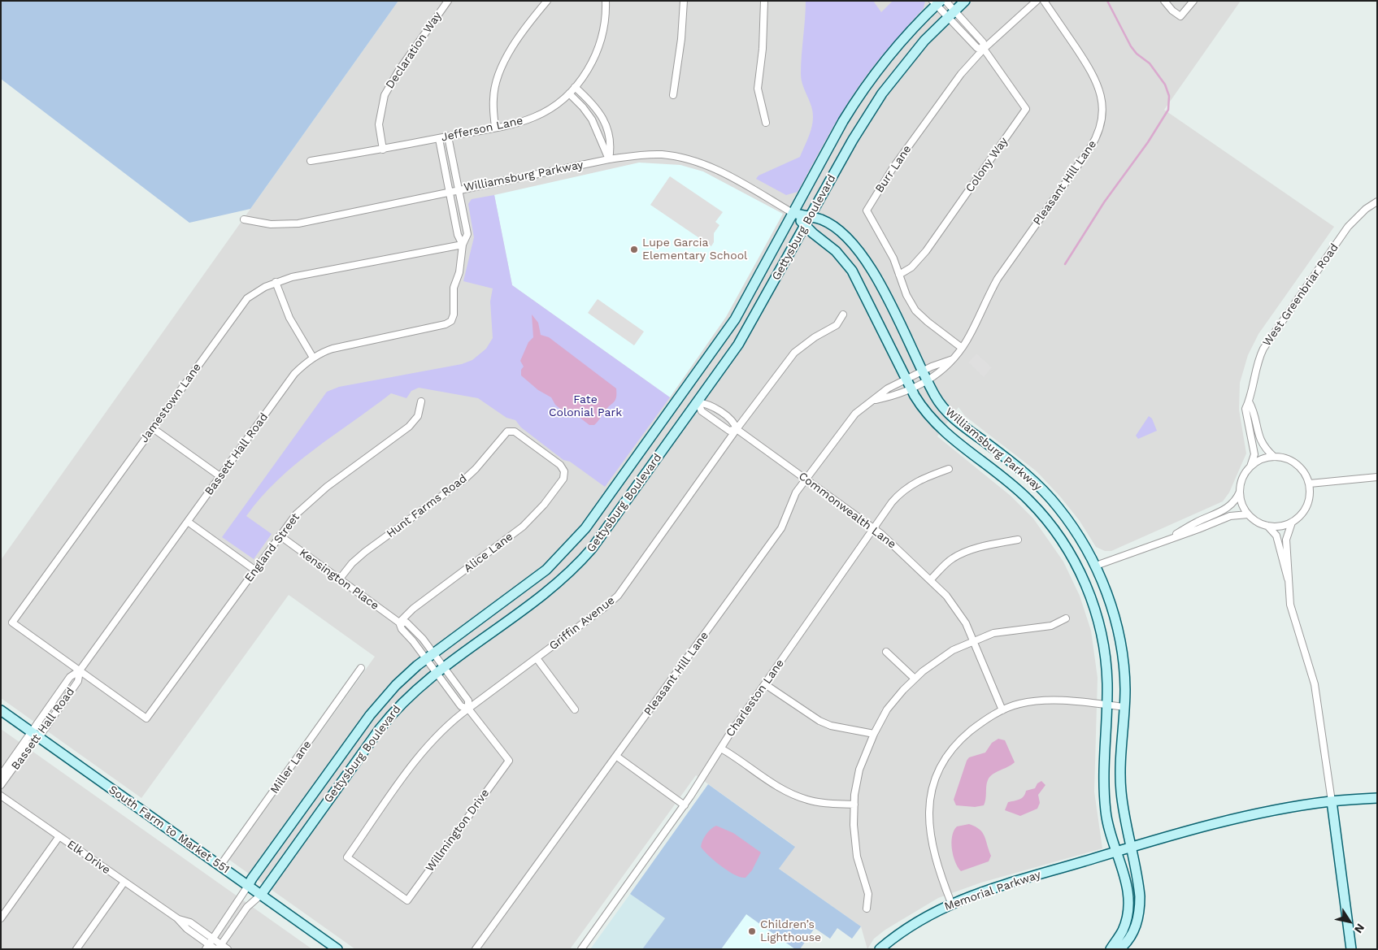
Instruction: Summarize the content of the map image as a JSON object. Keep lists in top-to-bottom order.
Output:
{
  "streets": {
    "street": [
      "Declaration Way",
      "Jefferson Lane",
      "Colony Way",
      "Burr Lane",
      "Williamsburg Parkway",
      "Pleasant Hill Lane",
      "Gettysburg Boulevard",
      "West Greenbriar Road",
      "Jamestown Lane",
      "Bassett Hall Road",
      "Hunt Farms Road",
      "Commonwealth Lane",
      "England Street",
      "Alice Lane",
      "Kensington Place",
      "Griffin Avenue",
      "Charleston Lane",
      "Miller Lane",
      "South Farm to Market 551",
      "Willmington Drive",
      "Elk Drive",
      "Memorial Parkway"
    ]
  },
  "crossings": [
    ["Declaration Way", "Jefferson Lane"],
    ["Colony Way", "Burr Lane"],
    ["Colony Way", "Gettysburg Boulevard"],
    ["Burr Lane", "Pleasant Hill Lane"],
    ["Williamsburg Parkway", "Pleasant Hill Lane"],
    ["Williamsburg Parkway", "Gettysburg Boulevard"],
    ["Williamsburg Parkway", "Memorial Parkway"],
    ["Pleasant Hill Lane", "Commonwealth Lane"],
    ["Gettysburg Boulevard", "Commonwealth Lane"],
    ["Gettysburg Boulevard", "Kensington Place"],
    ["Gettysburg Boulevard", "South Farm to Market 551"],
    ["Gettysburg Boulevard", "Elk Drive"],
    ["Jamestown Lane", "Bassett Hall Road"],
    ["Jamestown Lane", "England Street"],
    ["Bassett Hall Road", "England Street"],
    ["Bassett Hall Road", "South Farm to Market 551"],
    ["Hunt Farms Road", "Alice Lane"],
    ["Hunt Farms Road", "Kensington Place"],
    ["Commonwealth Lane", "Griffin Avenue"],
    ["Commonwealth Lane", "Charleston Lane"],
    ["England Street", "Kensington Place"],
    ["Alice Lane", "Kensington Place"],
    ["Kensington Place", "Griffin Avenue"],
    ["Kensington Place", "Willmington Drive"],
    ["Griffin Avenue", "Willmington Drive"],
    ["Miller Lane", "South Farm to Market 551"]
  ],
  "parks": ["Fate Colonial Park"],
  "places": ["Lupe Garcia Elementary School", "Children’s Lighthouse"],
  "north": "bottom right"
}
